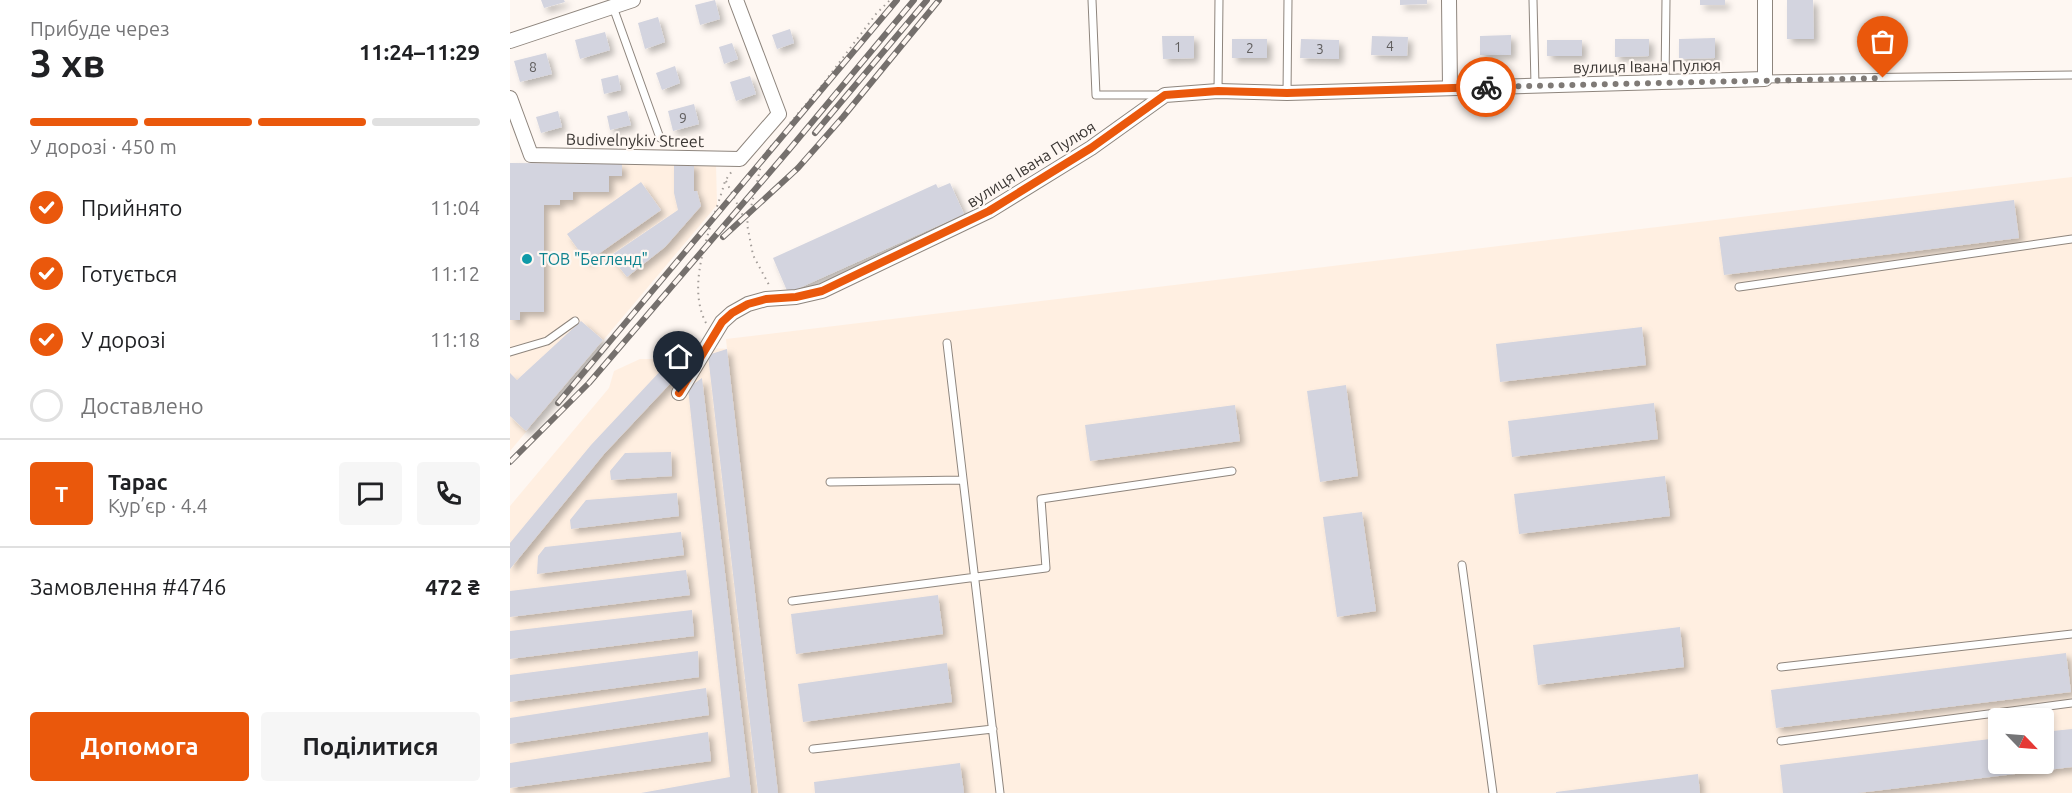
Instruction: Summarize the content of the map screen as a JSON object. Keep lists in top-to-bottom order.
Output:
{
  "streets": {
    "street": ["вулиця Івана Пулюя", "Budivelnykiv Street"]
  },
  "places": ["ТОВ \"Бегленд\""],
  "house_numbers": [
    "4",
    "1",
    "2",
    "3",
    "8",
    "9"
  ],
  "north": "bottom right",
  "page": {
    "heading": ["3 хв", "Прибуде через", "11:24–11:29"],
    "panel": [
      "Тарас",
      "Кур’єр · 4.4",
      "Замовлення #4746",
      "472 ₴"
    ],
    "bar": "У дорозі · 450 m",
    "list": [
      ["Прийнято", "11:04"],
      ["Готується", "11:12"],
      ["У дорозі", "11:18"],
      "Доставлено"
    ],
    "round": "Т",
    "buttons": ["Допомога", "Поділитися"]
  }
}
